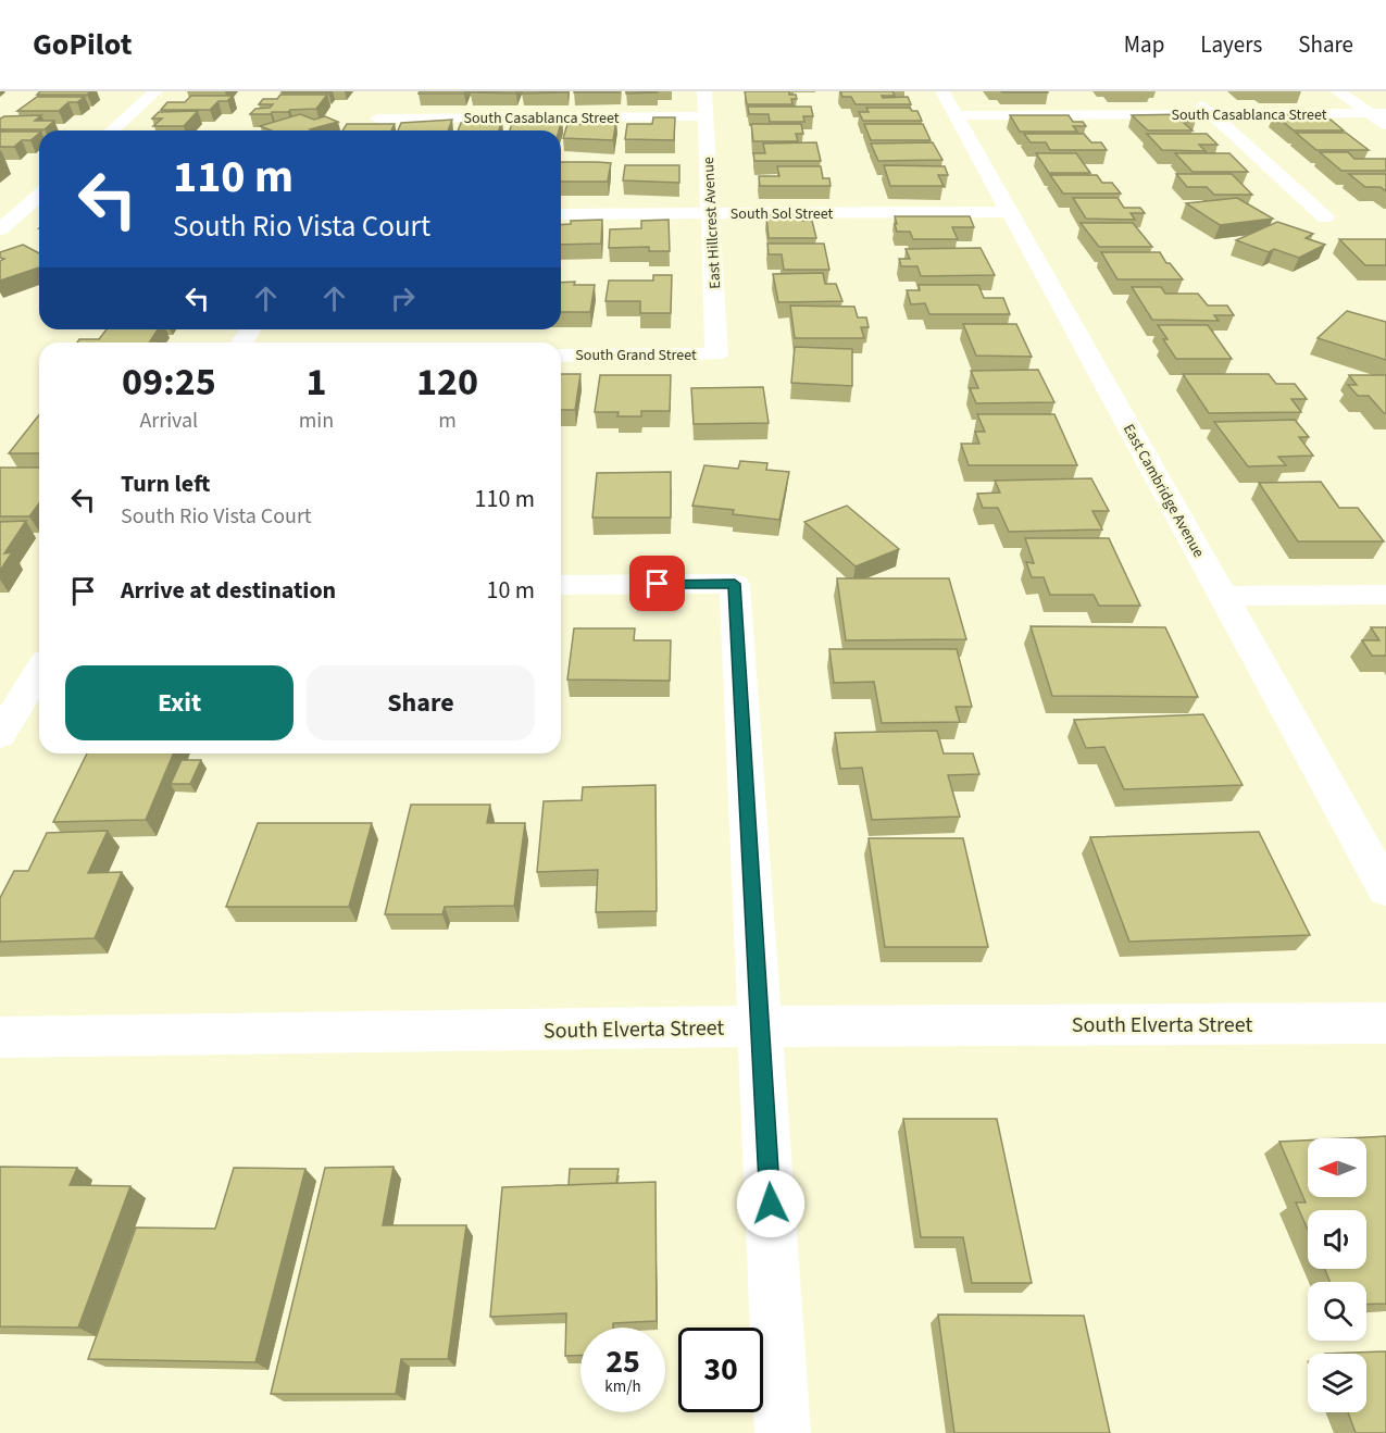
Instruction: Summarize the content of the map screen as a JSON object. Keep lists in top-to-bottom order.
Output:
{
  "streets": {
    "street": [
      "South Casablanca Street",
      "South Sol Street",
      "East Hillcrest Avenue",
      "South Grand Street",
      "East Cambridge Avenue",
      "South Elverta Street"
    ]
  },
  "crossings": [
    ["South Casablanca Street", "East Hillcrest Avenue"],
    ["South Casablanca Street", "East Cambridge Avenue"],
    ["South Sol Street", "East Hillcrest Avenue"],
    ["South Sol Street", "East Cambridge Avenue"],
    ["East Hillcrest Avenue", "South Grand Street"]
  ],
  "north": "left",
  "page": {
    "header": "GoPilot",
    "nav": ["Map", "Layers", "Share"],
    "turn": ["110 m", "South Rio Vista Court"],
    "eta": [
      "09:25",
      "Arrival",
      "1",
      "min",
      "120",
      "m"
    ],
    "list": [
      {
        "name": "Turn left",
        "note": "South Rio Vista Court",
        "value": "110 m"
      },
      {
        "name": "Arrive at destination",
        "value": "10 m"
      }
    ],
    "buttons": ["Exit", "Share"],
    "speed": "25 km/h",
    "limit": "30"
  }
}
